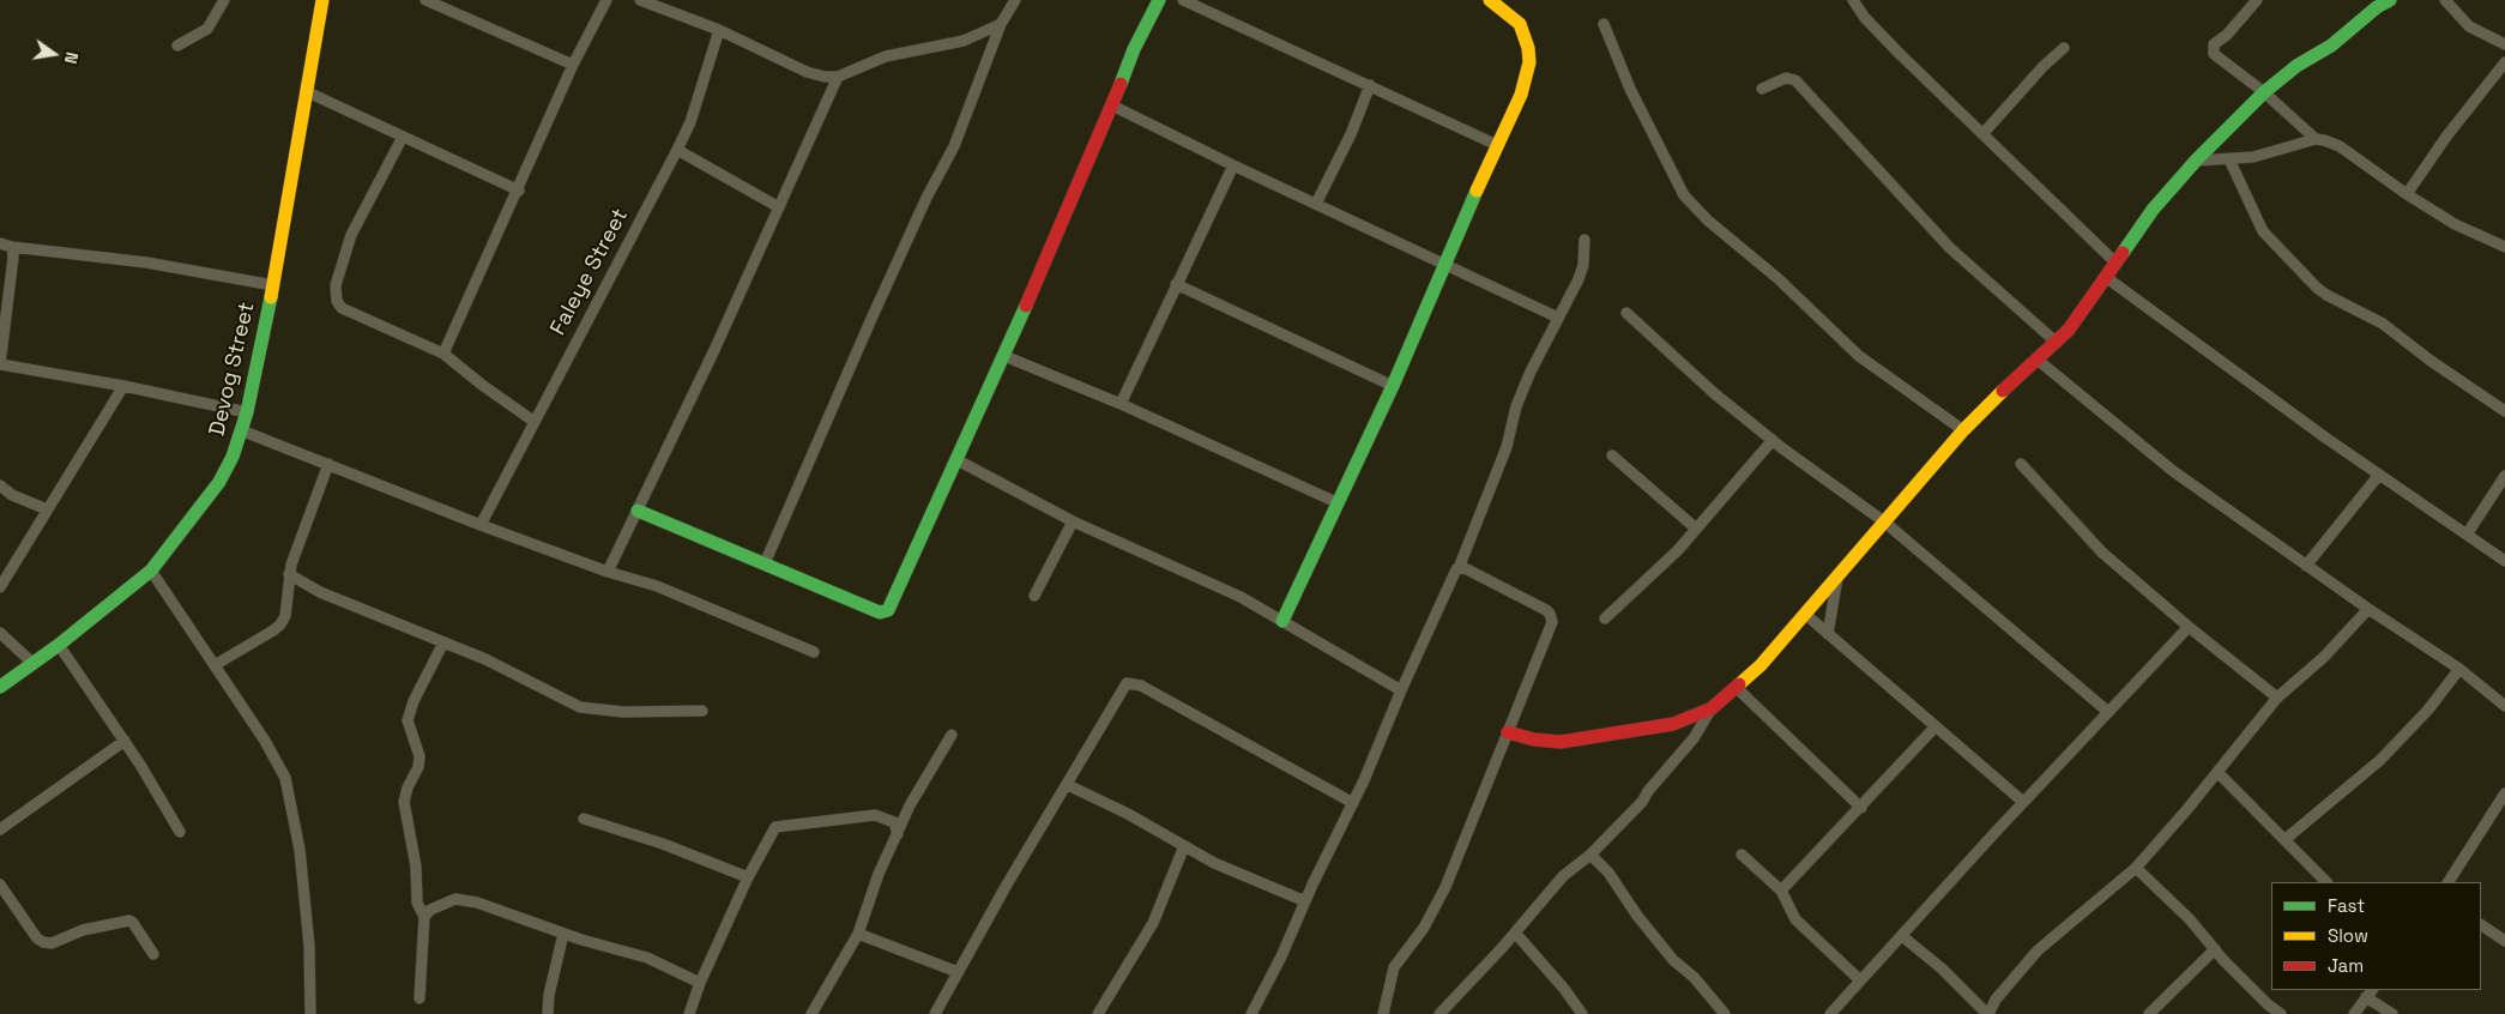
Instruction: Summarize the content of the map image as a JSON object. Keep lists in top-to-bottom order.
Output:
{
  "streets": {
    "street": ["Faleye Street", "Devog Street"]
  },
  "legend": ["Fast", "Slow", "Jam"],
  "north": "right"
}
